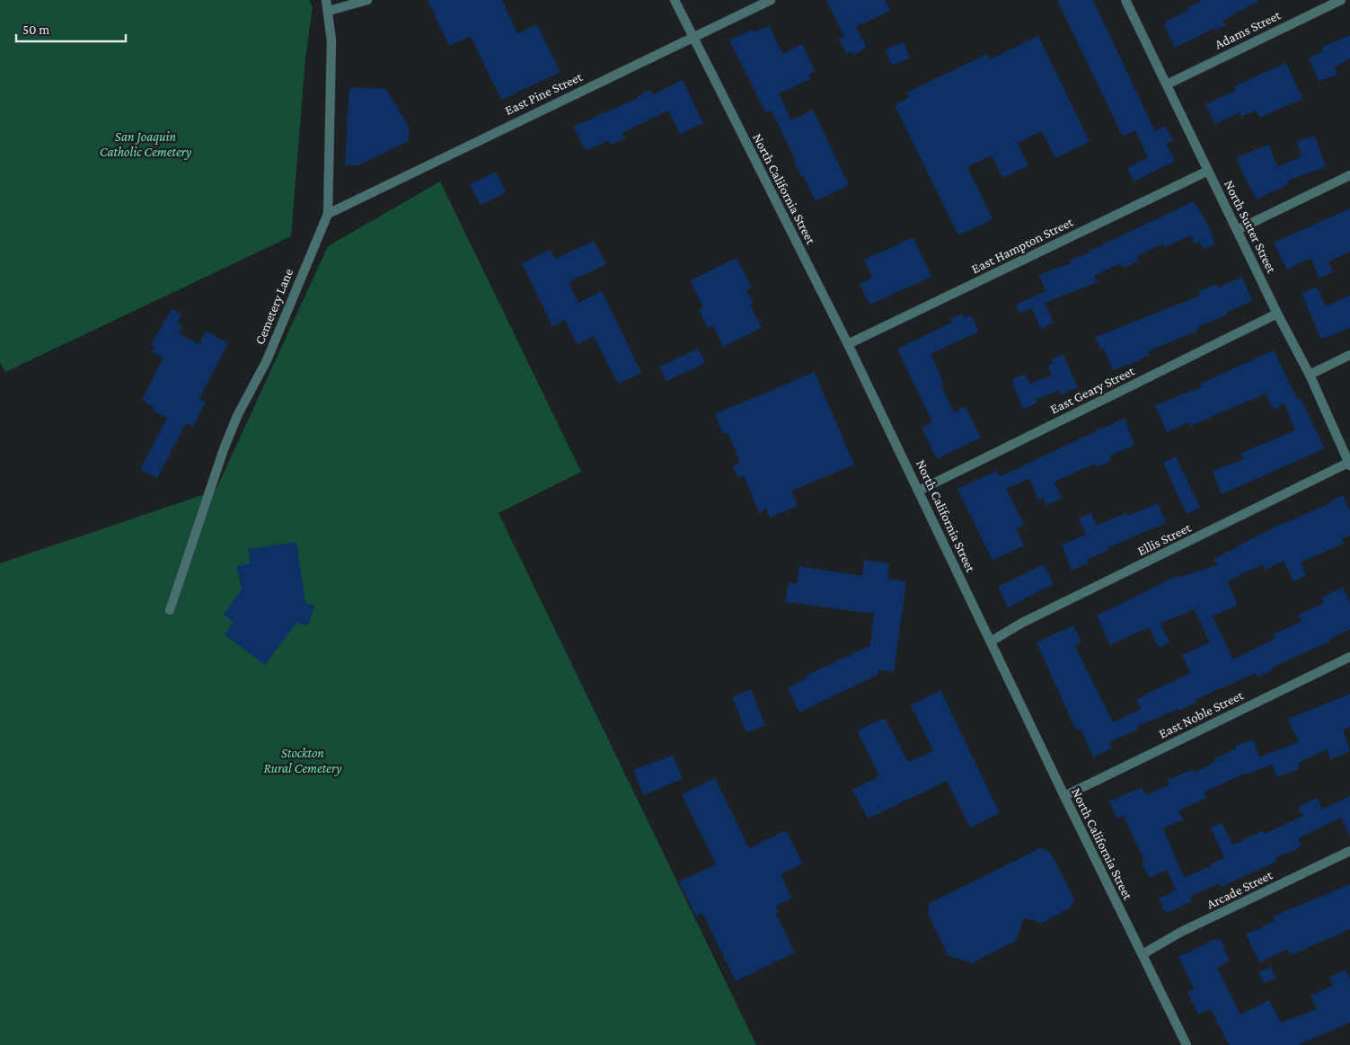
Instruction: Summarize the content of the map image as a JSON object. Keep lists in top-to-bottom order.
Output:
{
  "streets": {
    "street": [
      "Adams Street",
      "East Pine Street",
      "North California Street",
      "North Sutter Street",
      "East Hampton Street",
      "Cemetery Lane",
      "East Geary Street",
      "Ellis Street",
      "East Noble Street",
      "Arcade Street"
    ]
  },
  "crossings": [
    ["Adams Street", "North Sutter Street"],
    ["East Pine Street", "North California Street"],
    ["East Pine Street", "Cemetery Lane"],
    ["North California Street", "East Hampton Street"],
    ["North California Street", "East Geary Street"],
    ["North California Street", "Ellis Street"],
    ["North California Street", "East Noble Street"],
    ["North California Street", "Arcade Street"],
    ["North Sutter Street", "East Hampton Street"],
    ["North Sutter Street", "East Geary Street"],
    ["North Sutter Street", "Ellis Street"]
  ],
  "parks": ["San Joaquin Catholic Cemetery", "Stockton Rural Cemetery"],
  "scale_bar": "50 m"
}
